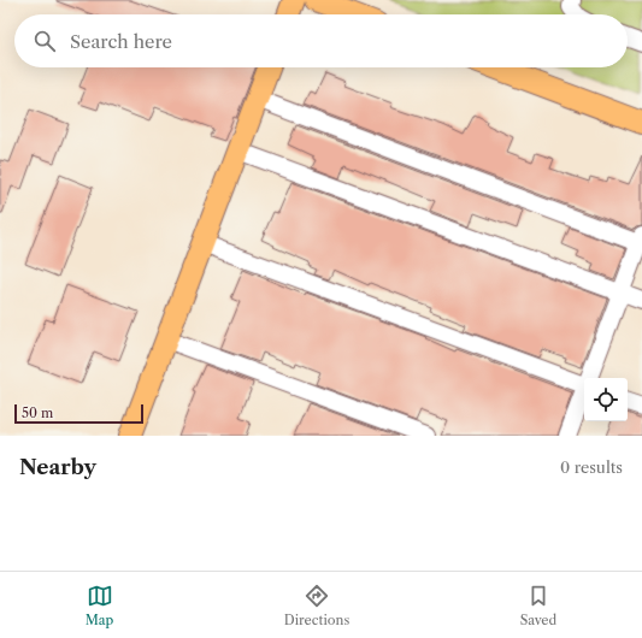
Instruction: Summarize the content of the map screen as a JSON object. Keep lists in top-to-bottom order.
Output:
{
  "scale_bar": "50 m",
  "page": {
    "search": "Search here",
    "scale": "50 m",
    "heading": ["Nearby", "0 results"],
    "nav": ["Map", "Directions", "Saved"]
  }
}
